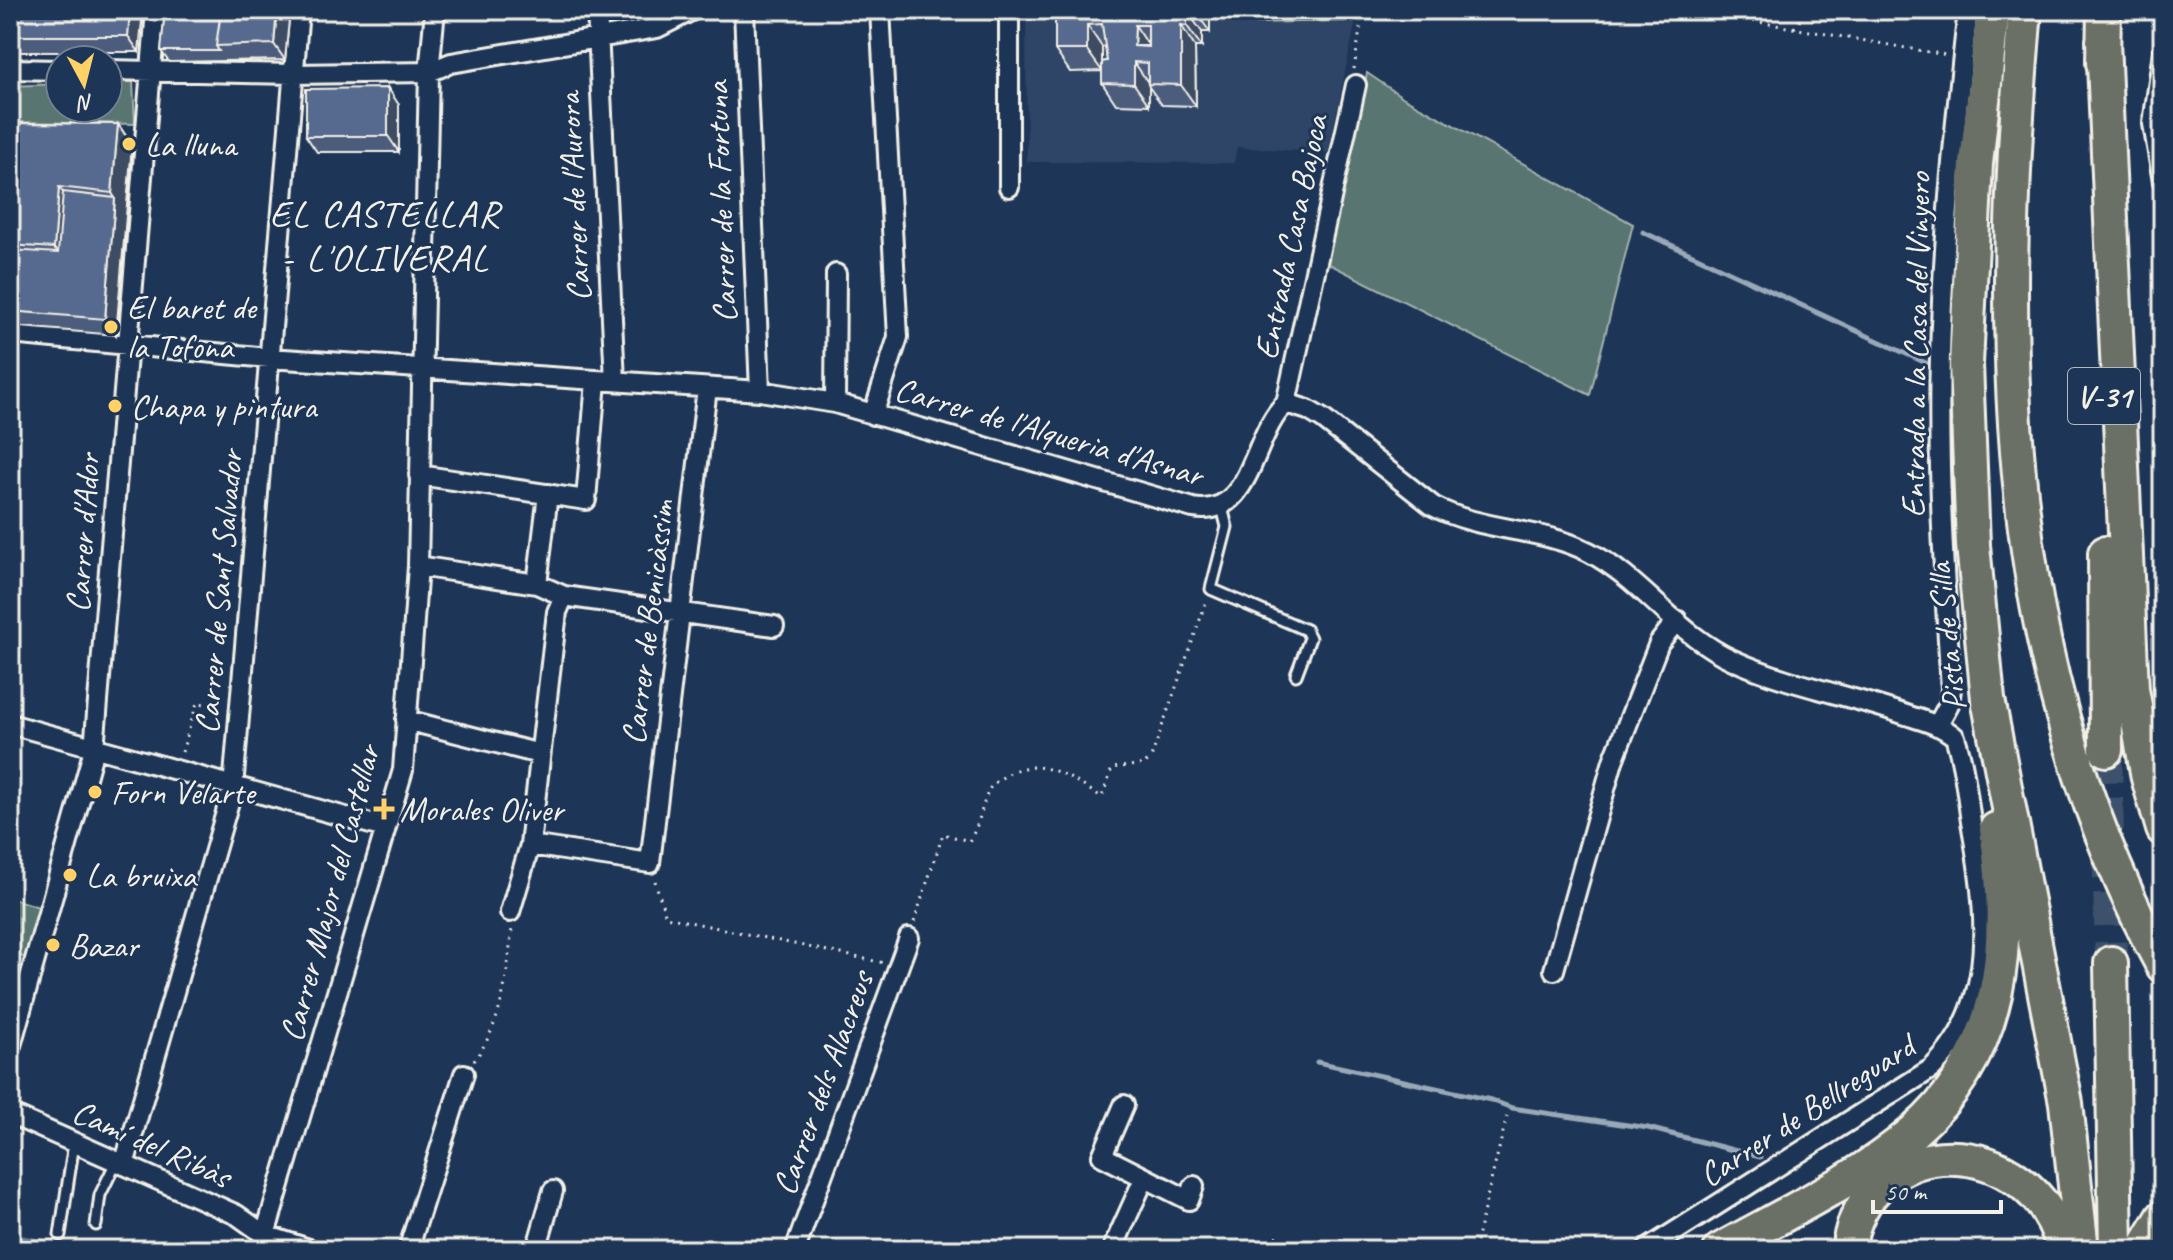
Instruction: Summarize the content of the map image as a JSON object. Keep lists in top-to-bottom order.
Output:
{
  "streets": {
    "highway": ["V-31", "Pista de Silla"],
    "street": [
      "Carrer de l'Aurora",
      "Carrer de la Fortuna",
      "Entrada Casa Bajoca",
      "Entrada a la Casa del Vinyero",
      "Carrer de l'Alqueria d'Asnar",
      "Carrer d'Ador",
      "Carrer de Sant Salvador",
      "Carrer de Benicàssim",
      "Carrer Major del Castellar",
      "Carrer dels Alacreus",
      "Carrer de Bellreguard",
      "Camí del Ribàs"
    ]
  },
  "crossings": [
    ["Carrer de l'Aurora", "Carrer de l'Alqueria d'Asnar"],
    ["Carrer de la Fortuna", "Carrer de l'Alqueria d'Asnar"],
    ["Entrada Casa Bajoca", "Carrer de l'Alqueria d'Asnar"],
    ["Entrada a la Casa del Vinyero", "Pista de Silla"],
    ["Entrada a la Casa del Vinyero", "Carrer de Bellreguard"],
    ["Carrer de l'Alqueria d'Asnar", "Carrer d'Ador"],
    ["Carrer de l'Alqueria d'Asnar", "Carrer de Sant Salvador"],
    ["Carrer de l'Alqueria d'Asnar", "Carrer de Benicàssim"],
    ["Carrer de l'Alqueria d'Asnar", "Carrer Major del Castellar"],
    ["Carrer de Sant Salvador", "Camí del Ribàs"],
    ["Carrer Major del Castellar", "Camí del Ribàs"]
  ],
  "districts": ["EL CASTELLAR - L'OLIVERAL"],
  "places": {
    "other": [
      "La lluna",
      "El baret de la Tofona",
      "Chapa y pintura",
      "Forn Velarte",
      "La bruixa",
      "Bazar"
    ],
    "health": ["Morales Oliver"]
  },
  "scale_bar": "50 m",
  "north": "bottom"
}
